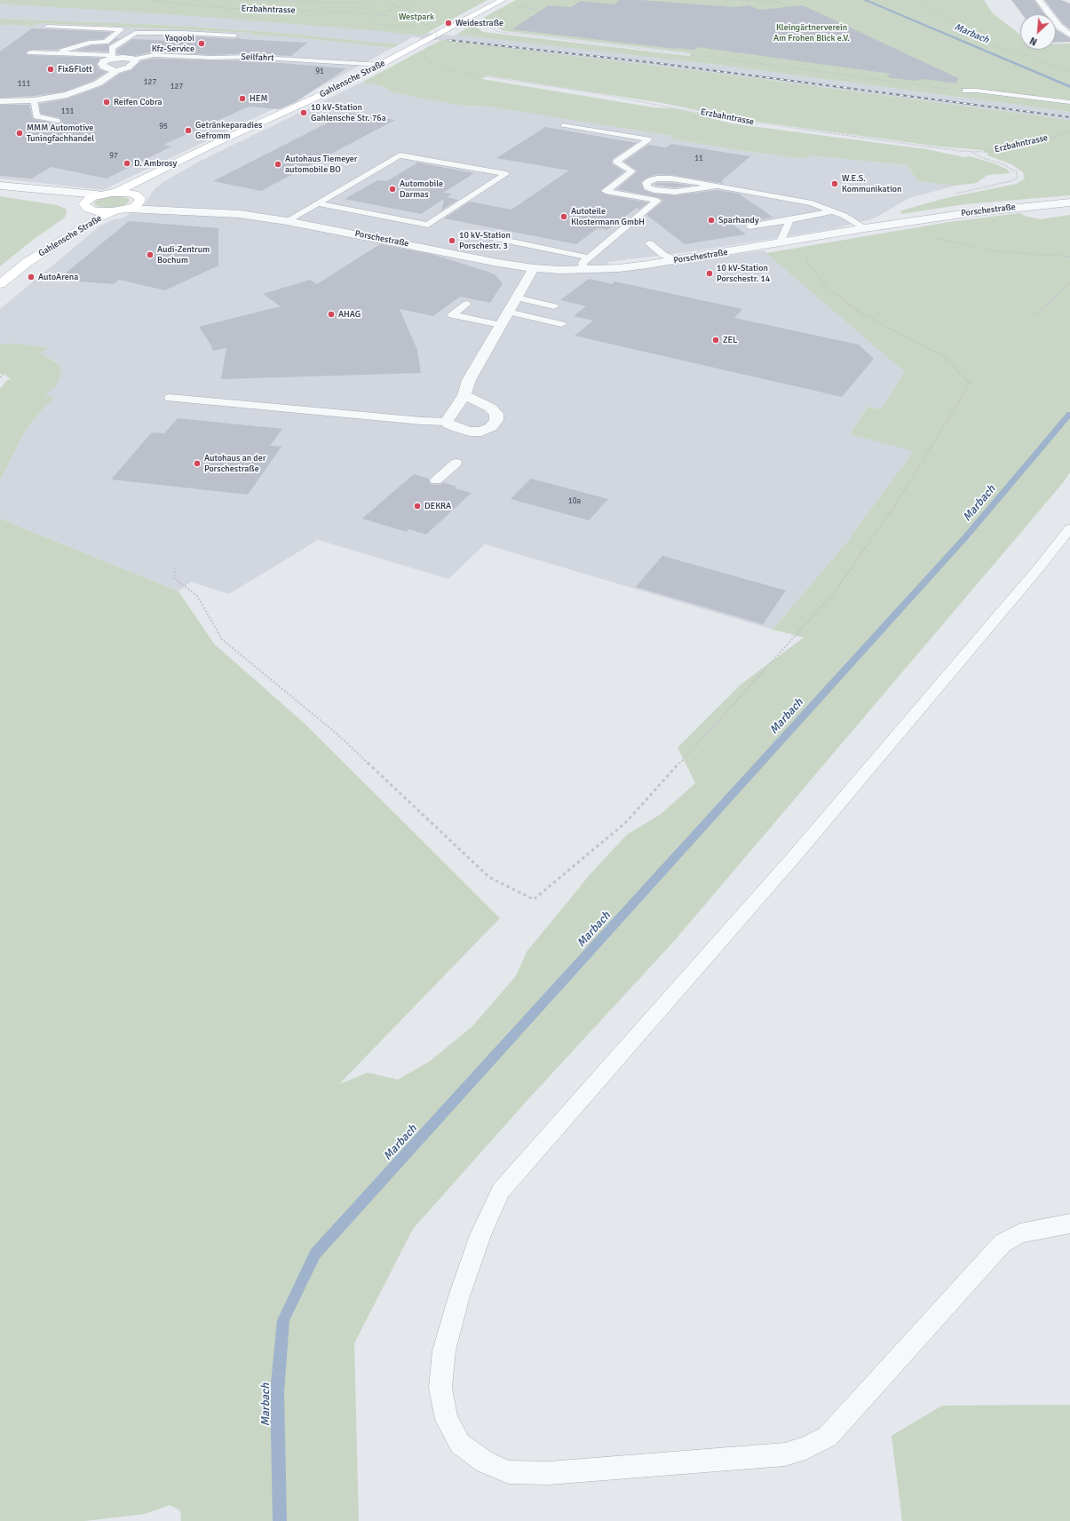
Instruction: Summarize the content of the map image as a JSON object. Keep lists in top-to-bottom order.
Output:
{
  "streets": {
    "street": ["Seilfahrt", "Gahlensche Straße", "Porschestraße"],
    "path": ["Erzbahntrasse"]
  },
  "crossings": [
    ["Seilfahrt", "Gahlensche Straße"],
    ["Gahlensche Straße", "Porschestraße"]
  ],
  "water": ["Marbach"],
  "parks": ["Westpark", "Kleingärtnerverein Am Frohen Blick e.V."],
  "places": [
    "Weidestraße",
    "Yaqoobi Kfz-Service",
    "Fix&Flott",
    "HEM",
    "Reifen Cobra",
    "10 kV-Station Gahlensche Str. 76a",
    "Getränkeparadies Gefromm",
    "MMM Automotive Tuningfachhandel",
    "D. Ambrosy",
    "Autohaus Tiemeyer automobile BO",
    "W.E.S. Kommunikation",
    "Automobile Darmas",
    "Autoteile Klostermann GmbH",
    "Sparhandy",
    "10 kV-Station Porschestr. 3",
    "Audi-Zentrum Bochum",
    "10 kV-Station Porschestr. 14",
    "AutoArena",
    "AHAG",
    "ZEL",
    "Autohaus an der Porschestraße",
    "DEKRA"
  ],
  "house_numbers": [
    "91",
    "127",
    "111",
    "127",
    "131",
    "95",
    "97",
    "11",
    "10a"
  ],
  "north": "bottom left"
}
